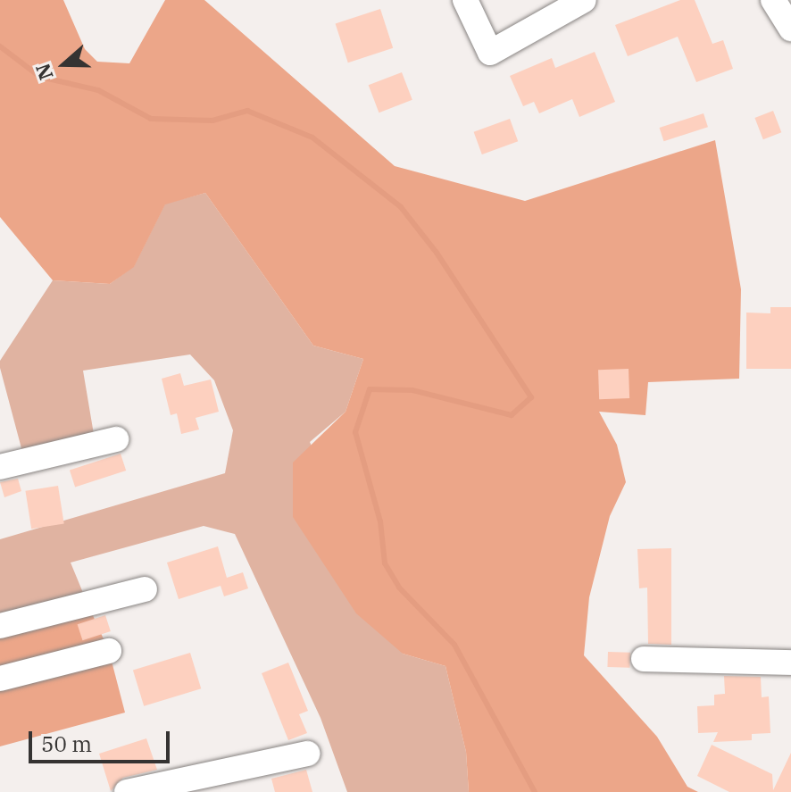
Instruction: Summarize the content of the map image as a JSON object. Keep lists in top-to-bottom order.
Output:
{
  "scale_bar": "50 m",
  "north": "left"
}
